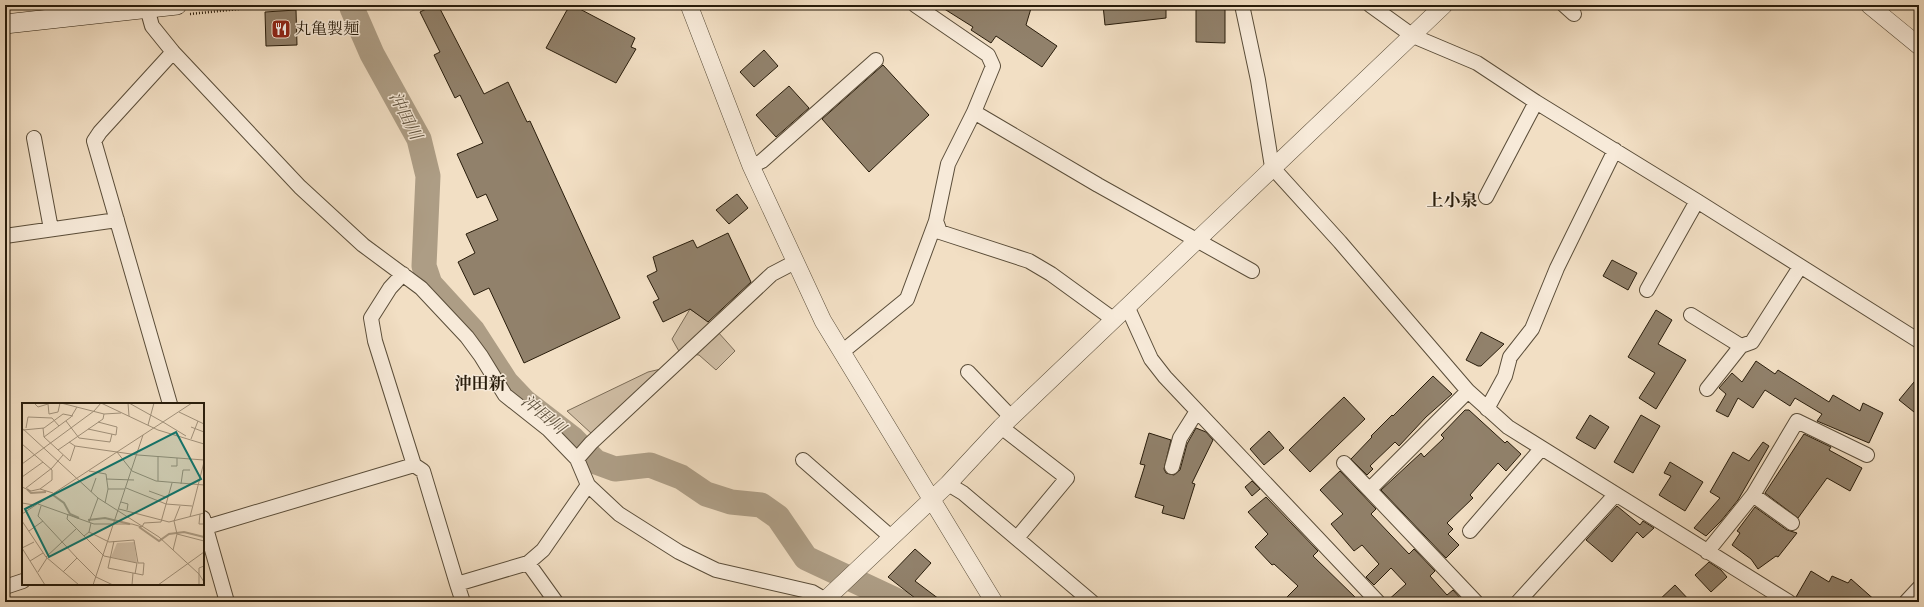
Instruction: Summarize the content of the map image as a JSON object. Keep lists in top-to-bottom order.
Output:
{
  "districts": ["上小泉", "沖田新"],
  "water": ["沖田川"],
  "places": {
    "restaurant": ["丸亀製麺"]
  }
}
